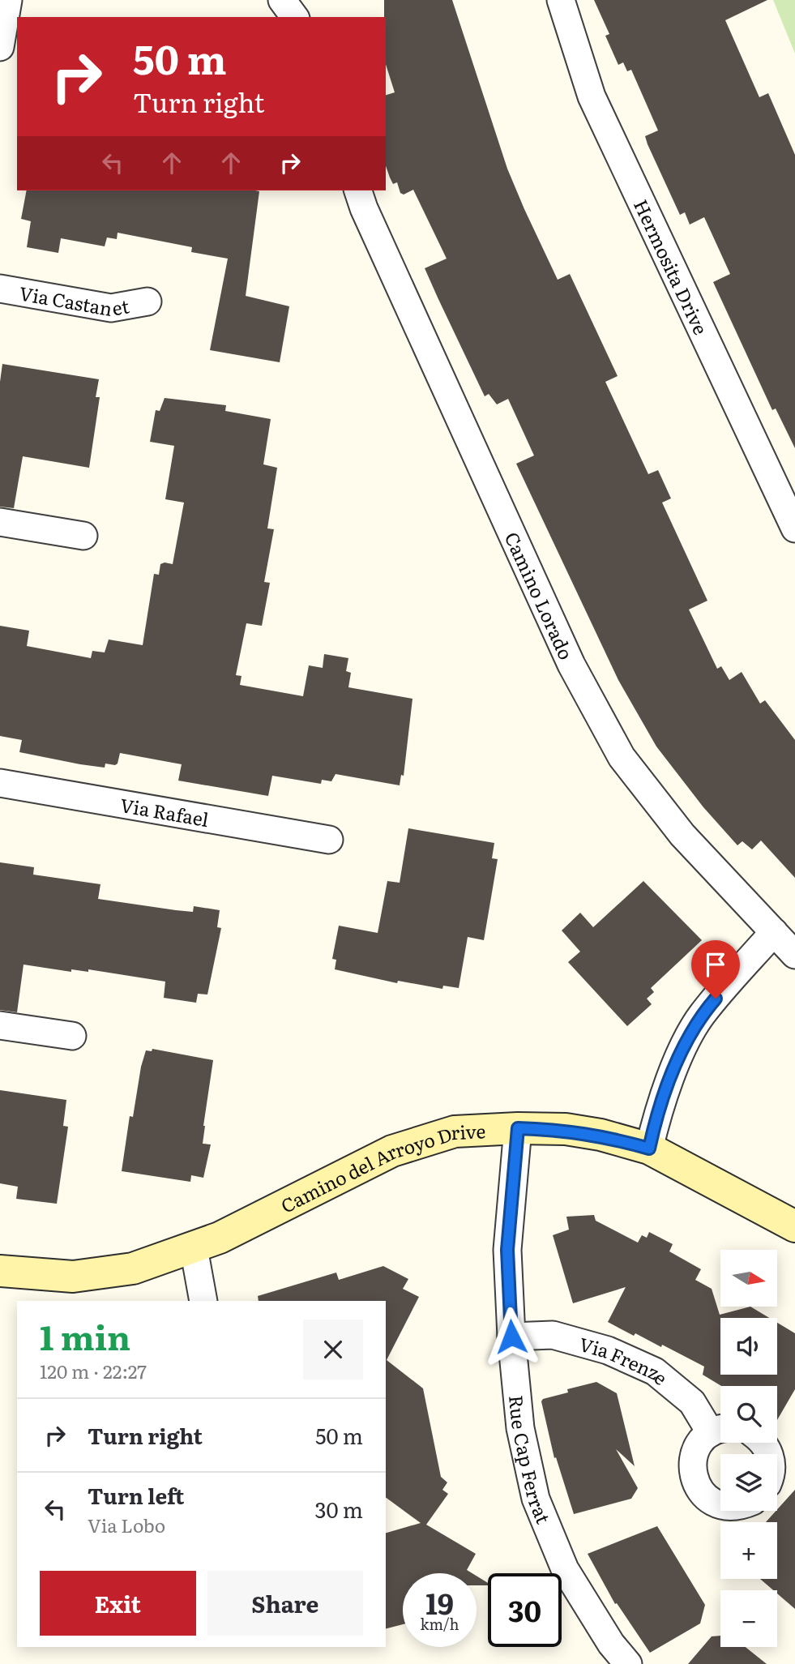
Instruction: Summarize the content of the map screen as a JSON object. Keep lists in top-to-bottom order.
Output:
{
  "streets": {
    "street": [
      "Hermosita Drive",
      "Via Castanet",
      "Camino Lorado",
      "Via Rafael",
      "Camino del Arroyo Drive",
      "Via Frenze",
      "Rue Cap Ferrat"
    ]
  },
  "crossings": [
    ["Camino del Arroyo Drive", "Rue Cap Ferrat"],
    ["Via Frenze", "Rue Cap Ferrat"]
  ],
  "north": "right",
  "page": {
    "turn": ["50 m", "Turn right"],
    "map_buttons": ["+", "−"],
    "heading": ["1 min", "120 m · 22:27"],
    "list": [
      {
        "name": "Turn right",
        "value": "50 m"
      },
      {
        "name": "Turn left",
        "note": "Via Lobo",
        "value": "30 m"
      }
    ],
    "buttons": ["Exit", "Share"],
    "speed": "19 km/h",
    "limit": "30"
  }
}
